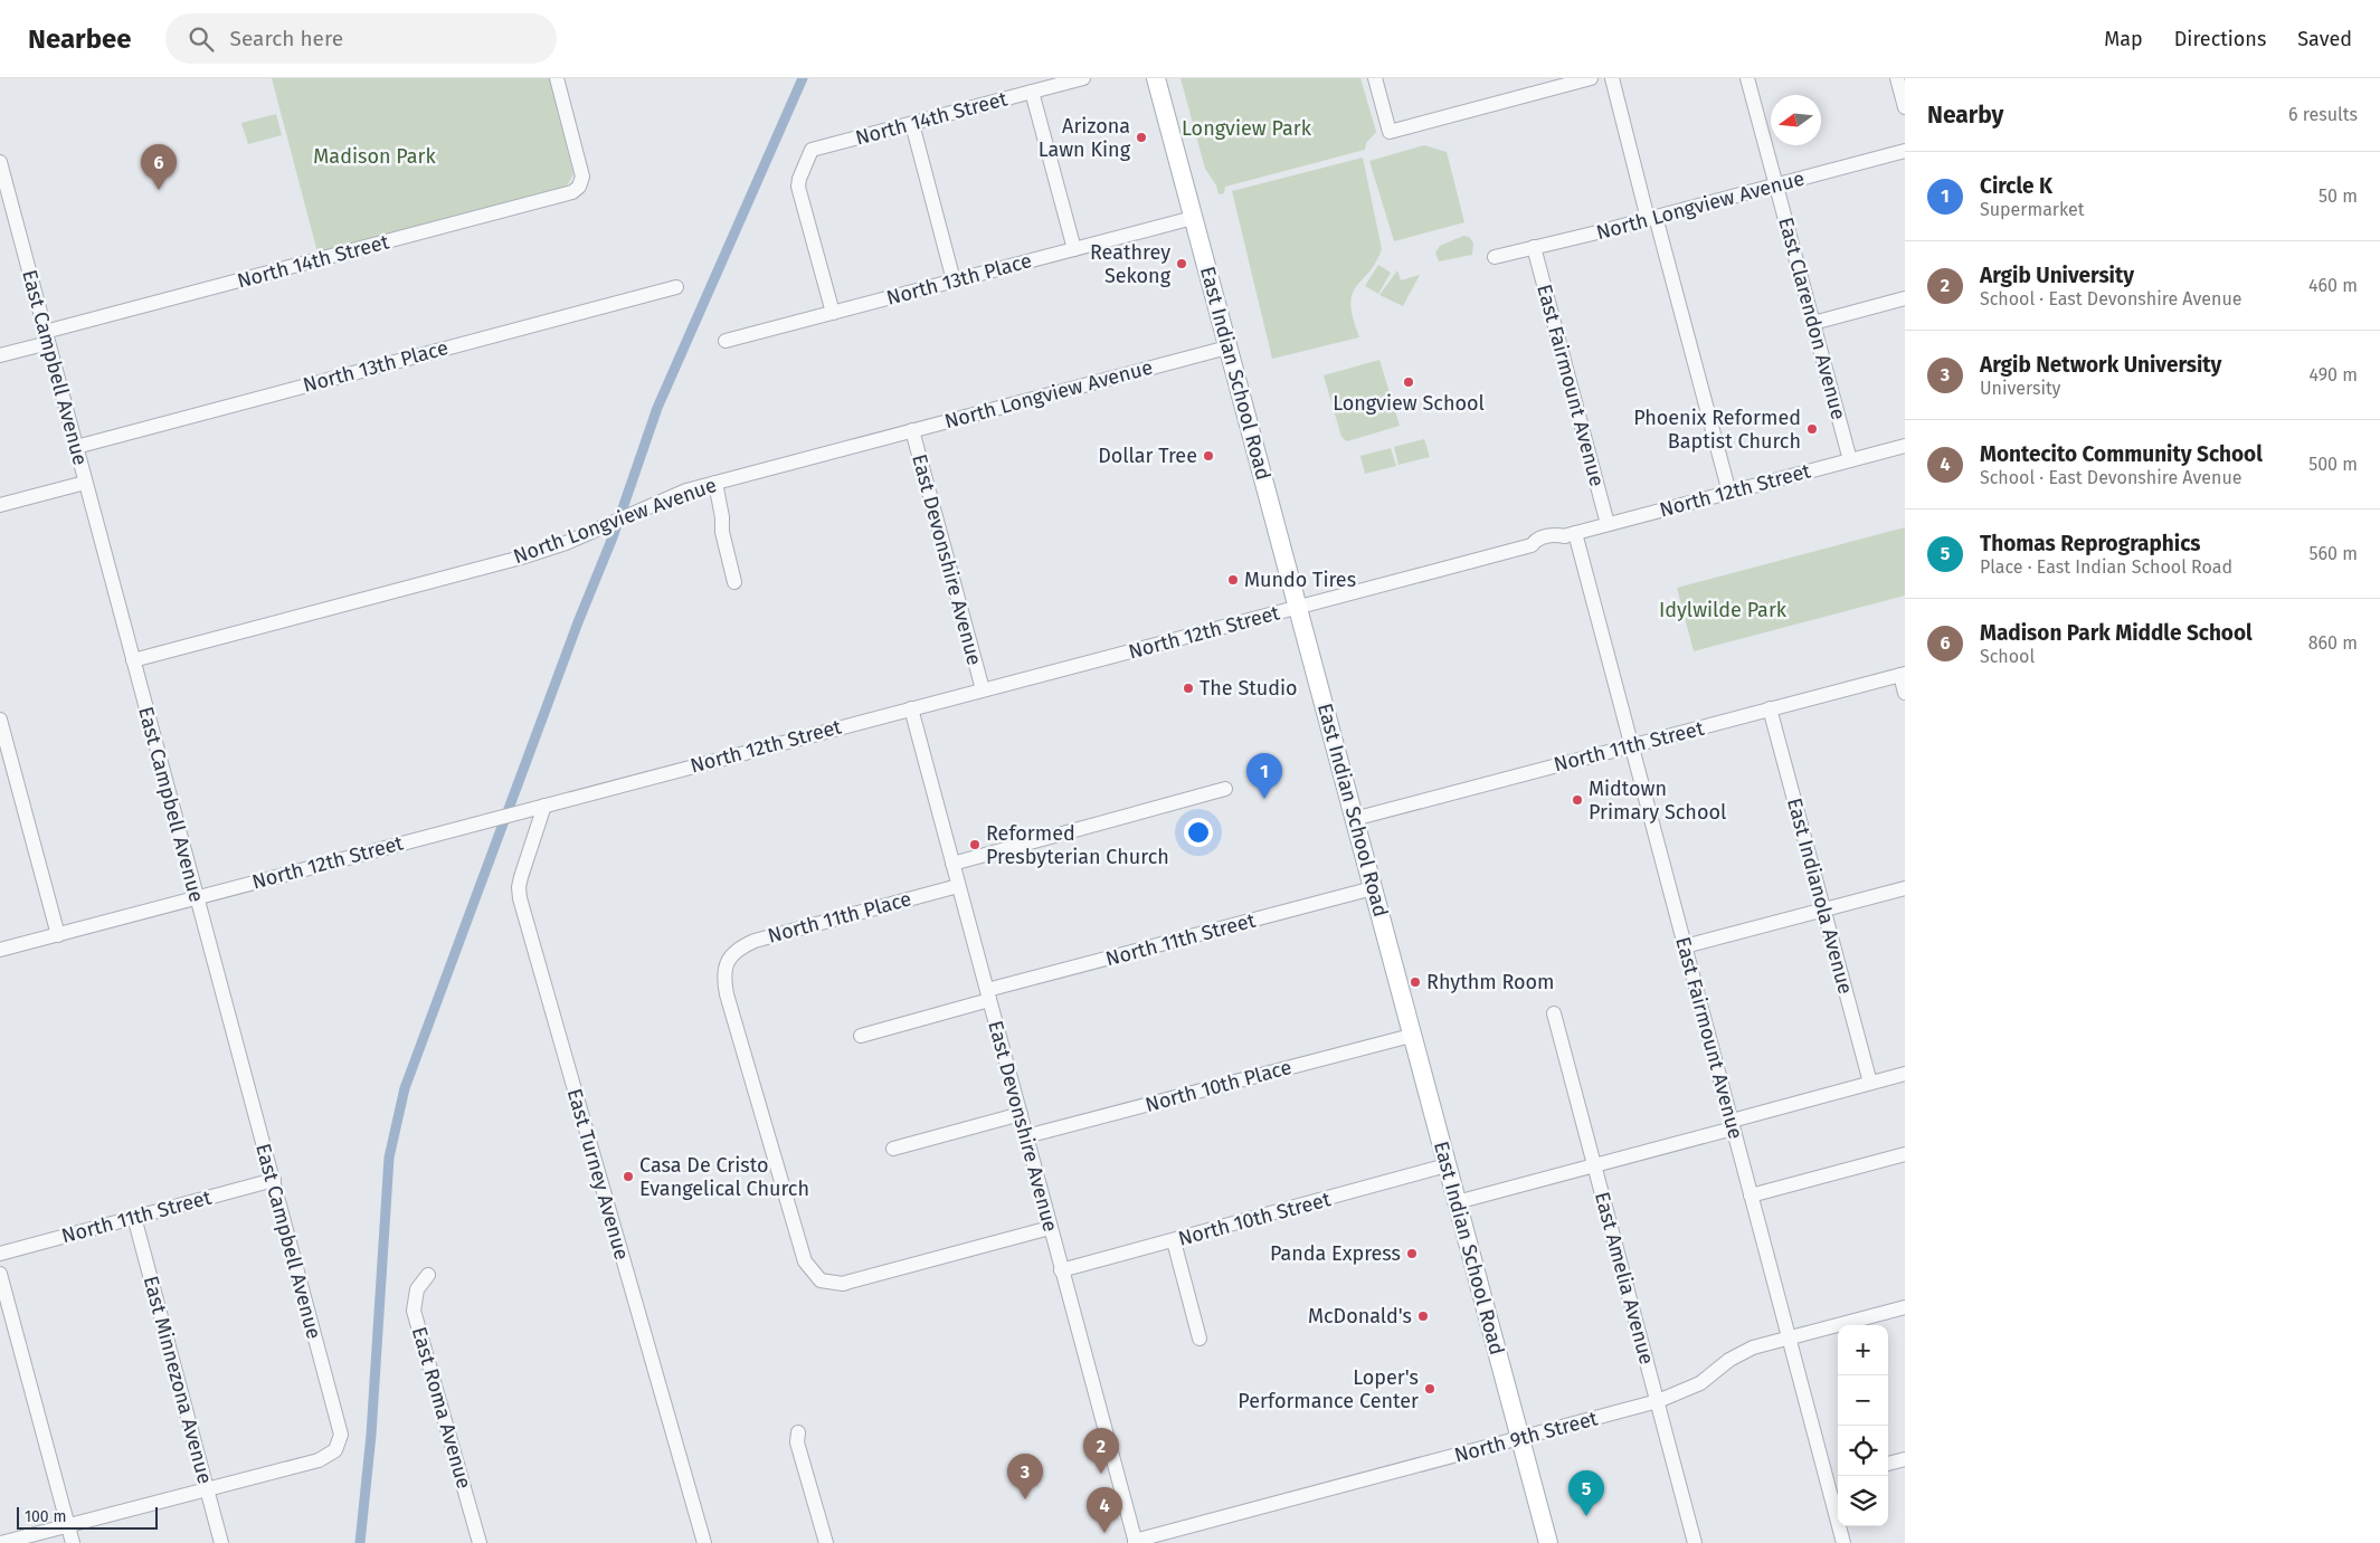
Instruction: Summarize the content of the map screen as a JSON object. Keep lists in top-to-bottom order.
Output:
{
  "streets": {
    "main road": ["East Indian School Road"],
    "street": [
      "North 14th Street",
      "North Longview Avenue",
      "North 13th Place",
      "East Clarendon Avenue",
      "East Campbell Avenue",
      "East Fairmount Avenue",
      "North 12th Street",
      "East Devonshire Avenue",
      "North 11th Street",
      "East Indianola Avenue",
      "North 11th Place",
      "North 10th Place",
      "East Turney Avenue",
      "North 10th Street",
      "East Amelia Avenue",
      "East Minnezona Avenue",
      "East Roma Avenue",
      "North 9th Street"
    ]
  },
  "crossings": [
    ["North 14th Street", "North 13th Place"],
    ["North 14th Street", "East Campbell Avenue"],
    ["North Longview Avenue", "East Clarendon Avenue"],
    ["North Longview Avenue", "East Campbell Avenue"],
    ["North Longview Avenue", "East Indian School Road"],
    ["North Longview Avenue", "East Fairmount Avenue"],
    ["North Longview Avenue", "East Devonshire Avenue"],
    ["North 13th Place", "East Campbell Avenue"],
    ["North 13th Place", "East Indian School Road"],
    ["East Clarendon Avenue", "North 12th Street"],
    ["East Campbell Avenue", "North 12th Street"],
    ["East Campbell Avenue", "North 11th Street"],
    ["East Campbell Avenue", "East Minnezona Avenue"],
    ["East Indian School Road", "North 12th Street"],
    ["East Indian School Road", "North 11th Street"],
    ["East Indian School Road", "North 10th Place"],
    ["East Indian School Road", "North 10th Street"],
    ["East Indian School Road", "North 9th Street"],
    ["East Fairmount Avenue", "North 12th Street"],
    ["East Fairmount Avenue", "North 11th Street"],
    ["East Fairmount Avenue", "North 9th Street"],
    ["North 12th Street", "East Devonshire Avenue"],
    ["North 12th Street", "East Turney Avenue"],
    ["East Devonshire Avenue", "North 11th Street"],
    ["East Devonshire Avenue", "North 11th Place"],
    ["East Devonshire Avenue", "North 10th Place"],
    ["East Devonshire Avenue", "North 10th Street"],
    ["East Devonshire Avenue", "North 9th Street"],
    ["North 11th Street", "East Indianola Avenue"],
    ["North 11th Street", "East Minnezona Avenue"],
    ["East Amelia Avenue", "North 9th Street"]
  ],
  "parks": ["Longview Park", "Madison Park", "Idylwilde Park"],
  "places": [
    "Arizona Lawn King",
    "Reathrey Sekong",
    "Longview School",
    "Phoenix Reformed Baptist Church",
    "Dollar Tree",
    "Mundo Tires",
    "The Studio",
    "Midtown Primary School",
    "Reformed Presbyterian Church",
    "Rhythm Room",
    "Casa De Cristo Evangelical Church",
    "Panda Express",
    "McDonald's",
    "Loper's Performance Center"
  ],
  "scale_bar": "100 m",
  "north": "left",
  "page": {
    "header": "Nearbee",
    "search": "Search here",
    "nav": ["Map", "Directions", "Saved"],
    "heading": ["Nearby", "6 results"],
    "pins": [
      "6",
      "1",
      "2",
      "3",
      "5",
      "4"
    ],
    "list": [
      {
        "mark": "1",
        "name": "Circle K",
        "note": "Supermarket",
        "value": "50 m"
      },
      {
        "mark": "2",
        "name": "Argib University",
        "note": "School · East Devonshire Avenue",
        "value": "460 m"
      },
      {
        "mark": "3",
        "name": "Argib Network University",
        "note": "University",
        "value": "490 m"
      },
      {
        "mark": "4",
        "name": "Montecito Community School",
        "note": "School · East Devonshire Avenue",
        "value": "500 m"
      },
      {
        "mark": "5",
        "name": "Thomas Reprographics",
        "note": "Place · East Indian School Road",
        "value": "560 m"
      },
      {
        "mark": "6",
        "name": "Madison Park Middle School",
        "note": "School",
        "value": "860 m"
      }
    ],
    "map_buttons": ["+", "−"],
    "scale": "100 m"
  }
}
